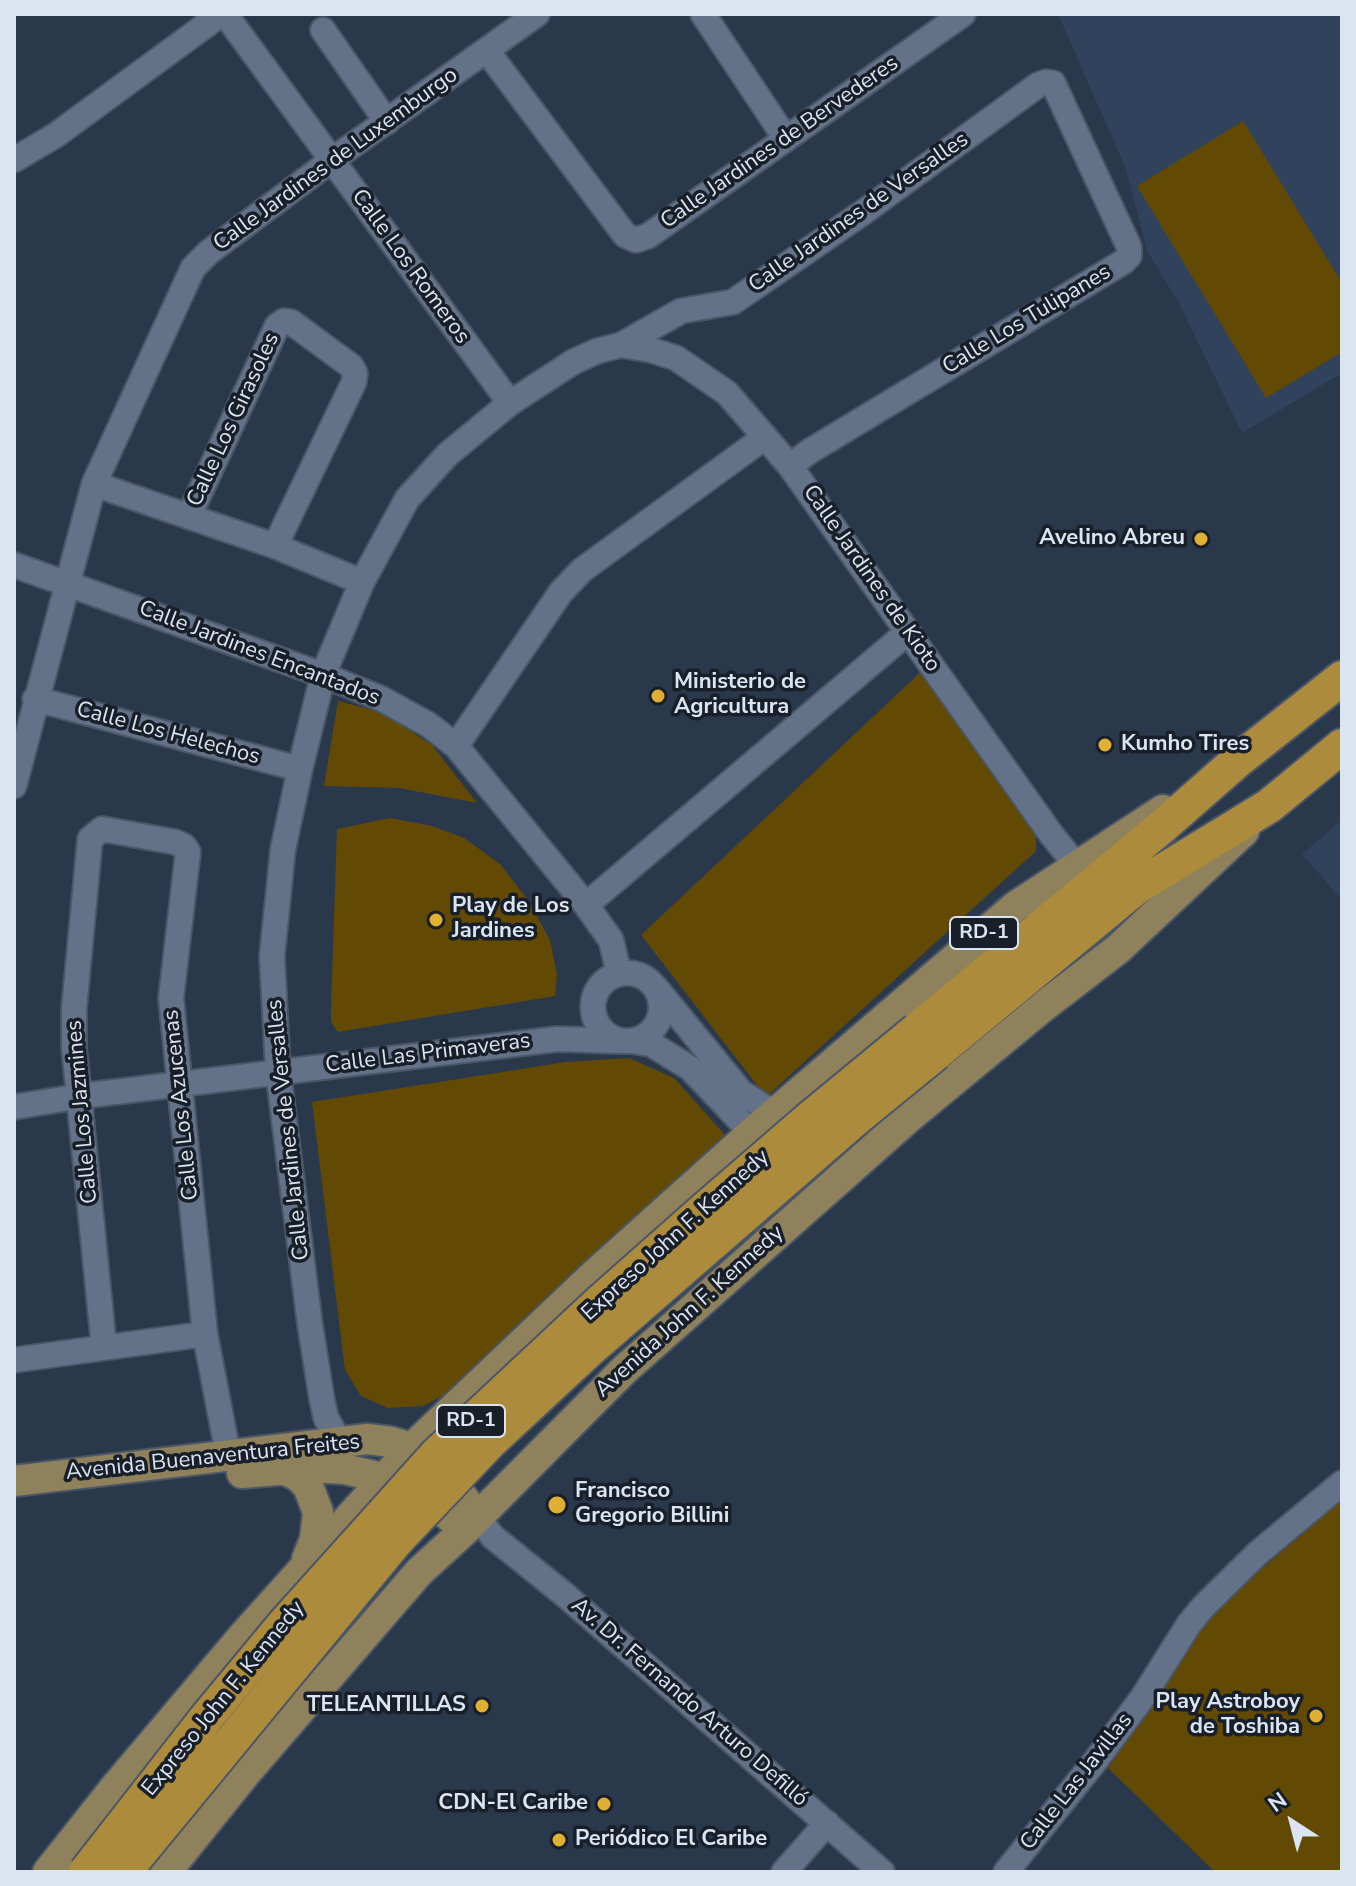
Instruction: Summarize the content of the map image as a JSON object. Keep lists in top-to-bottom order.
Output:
{
  "streets": {
    "highway": ["RD-1", "Expreso John F. Kennedy"],
    "main road": ["Avenida John F. Kennedy", "Avenida Buenaventura Freites"],
    "street": [
      "Calle Jardines de Bervederes",
      "Calle Jardines de Luxemburgo",
      "Calle Jardines de Versalles",
      "Calle Los Romeros",
      "Calle Los Tulipanes",
      "Calle Los Girasoles",
      "Calle Jardines de Kioto",
      "Calle Jardines Encantados",
      "Calle Los Helechos",
      "Calle Las Primaveras",
      "Calle Los Azucenas",
      "Calle Los Jazmines",
      "Av. Dr. Fernando Arturo Defilló",
      "Calle Las Javillas"
    ]
  },
  "crossings": [
    ["Calle Jardines de Bervederes", "Calle Jardines de Luxemburgo"],
    ["Calle Jardines de Luxemburgo", "Calle Los Romeros"],
    ["Calle Jardines de Luxemburgo", "Calle Jardines Encantados"],
    ["Calle Jardines de Luxemburgo", "Calle Los Helechos"],
    ["Calle Jardines de Versalles", "Calle Los Romeros"],
    ["Calle Jardines de Versalles", "Calle Los Tulipanes"],
    ["Calle Jardines de Versalles", "Calle Jardines de Kioto"],
    ["Calle Jardines de Versalles", "Calle Jardines Encantados"],
    ["Calle Jardines de Versalles", "Calle Los Helechos"],
    ["Calle Jardines de Versalles", "Calle Las Primaveras"],
    ["Calle Jardines de Versalles", "Avenida Buenaventura Freites"],
    ["Calle Los Tulipanes", "Calle Jardines de Kioto"],
    ["Calle Jardines de Kioto", "RD-1"],
    ["Calle Jardines Encantados", "Calle Las Primaveras"],
    ["RD-1", "Calle Las Primaveras"],
    ["RD-1", "Expreso John F. Kennedy"],
    ["RD-1", "Avenida Buenaventura Freites"],
    ["Calle Las Primaveras", "Calle Los Azucenas"],
    ["Calle Las Primaveras", "Calle Los Jazmines"],
    ["Calle Los Azucenas", "Calle Los Jazmines"],
    ["Calle Los Azucenas", "Avenida Buenaventura Freites"],
    ["Expreso John F. Kennedy", "Avenida John F. Kennedy"],
    ["Avenida John F. Kennedy", "Avenida Buenaventura Freites"],
    ["Avenida John F. Kennedy", "Av. Dr. Fernando Arturo Defilló"],
    ["Avenida Buenaventura Freites", "Av. Dr. Fernando Arturo Defilló"]
  ],
  "places": [
    "Avelino Abreu",
    "Ministerio de Agricultura",
    "Kumho Tires",
    "Play de Los Jardines",
    "Francisco Gregorio Billini",
    "TELEANTILLAS",
    "Play Astroboy de Toshiba",
    "CDN-El Caribe",
    "Periódico El Caribe"
  ],
  "north": "top left"
}
